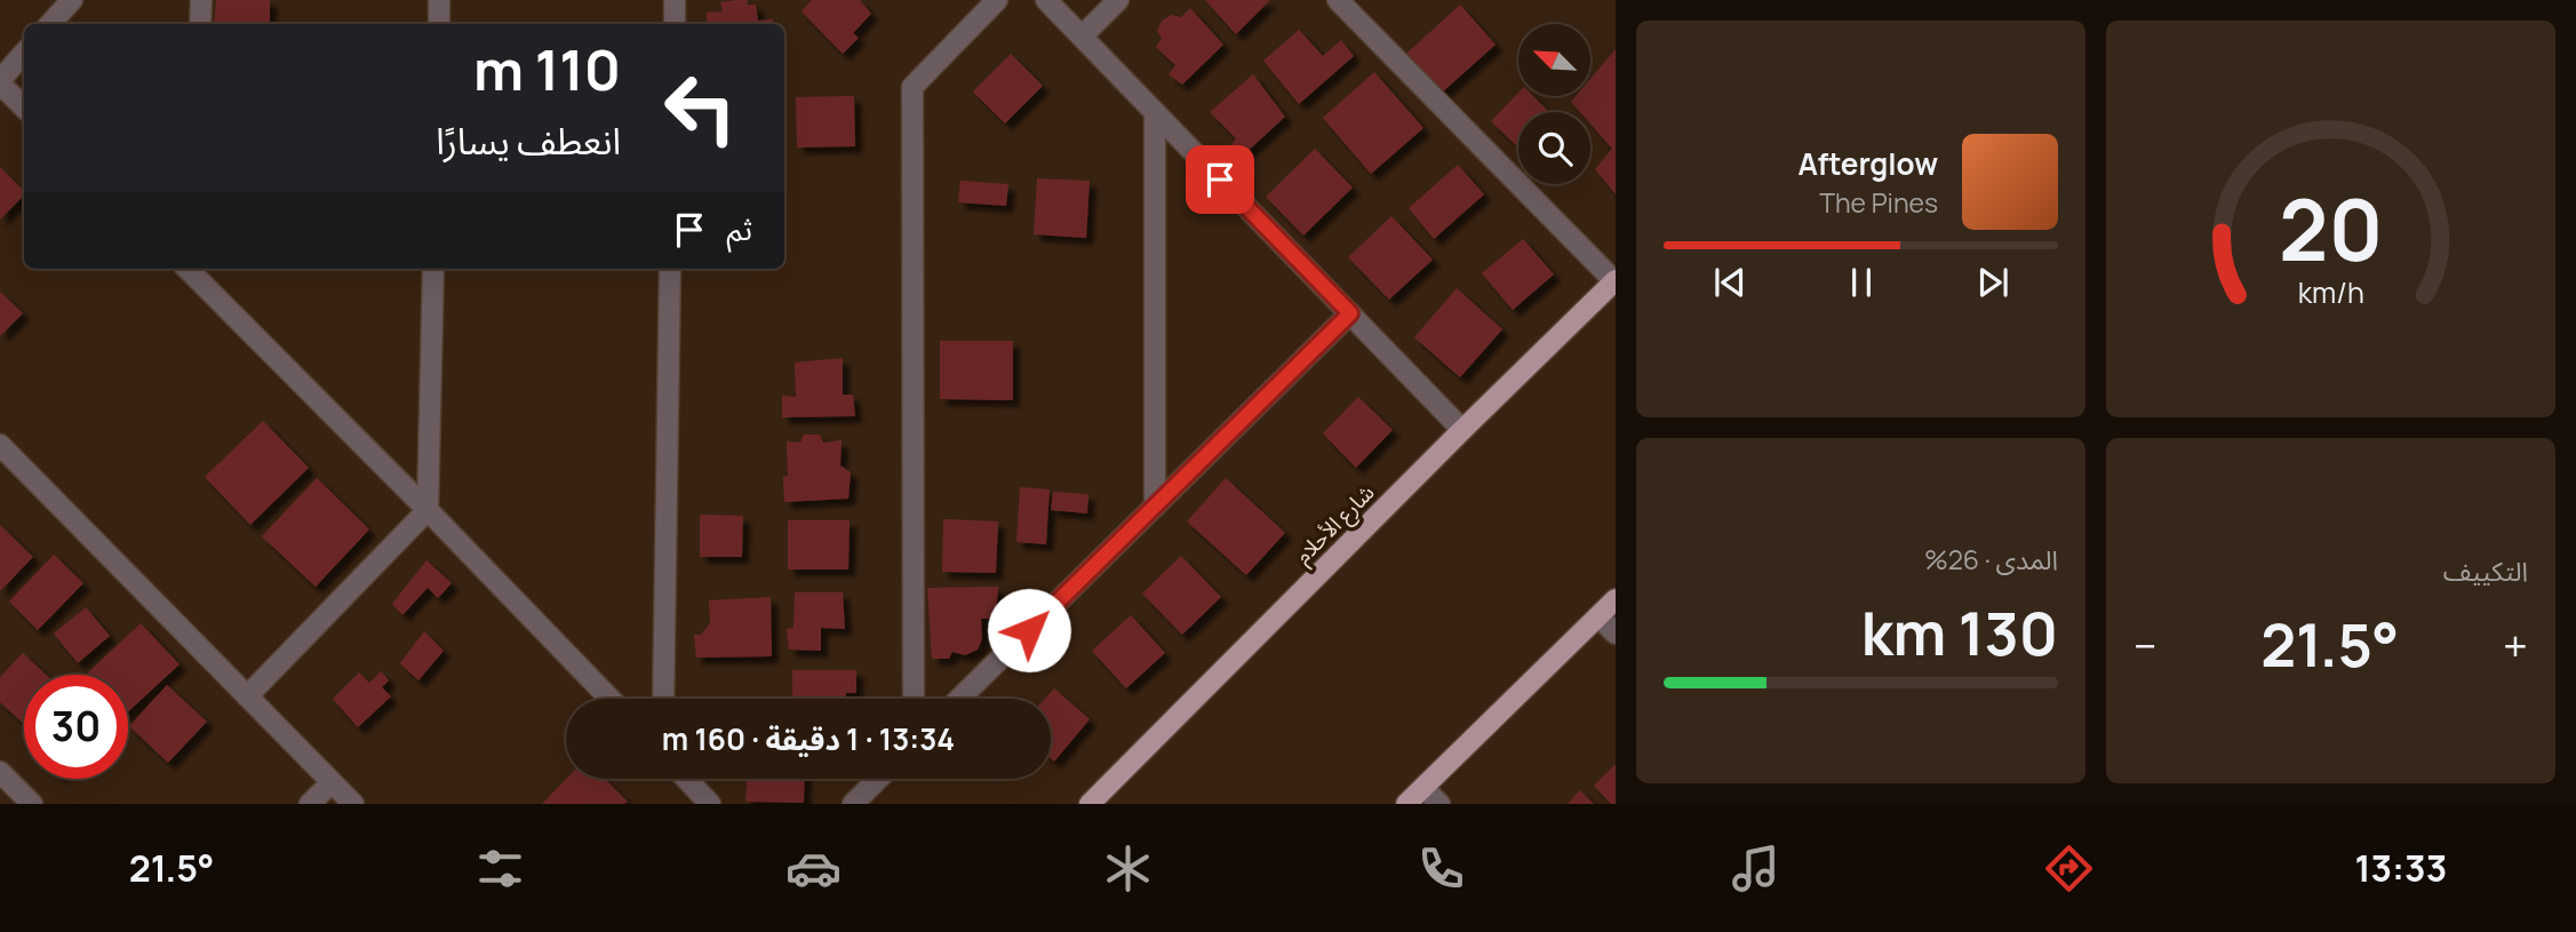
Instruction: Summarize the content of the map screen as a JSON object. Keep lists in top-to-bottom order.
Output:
{
  "streets": {
    "main road": ["شارع الأحلام"]
  },
  "north": "top left",
  "page": {
    "turn": ["110 m", "انعطف يسارًا"],
    "song": ["Afterglow", "The Pines"],
    "then": "ثم",
    "tile": [
      "التكييف",
      ["المدى · 26%", "130 km"]
    ],
    "heat": ["−", "21.5°", "+"],
    "limit": "30",
    "trip": "13:34 · 1 دقيقة · 160 m",
    "tabs": ["13:33", "21.5°"],
    "gauge": ["20", "km/h"]
  }
}
